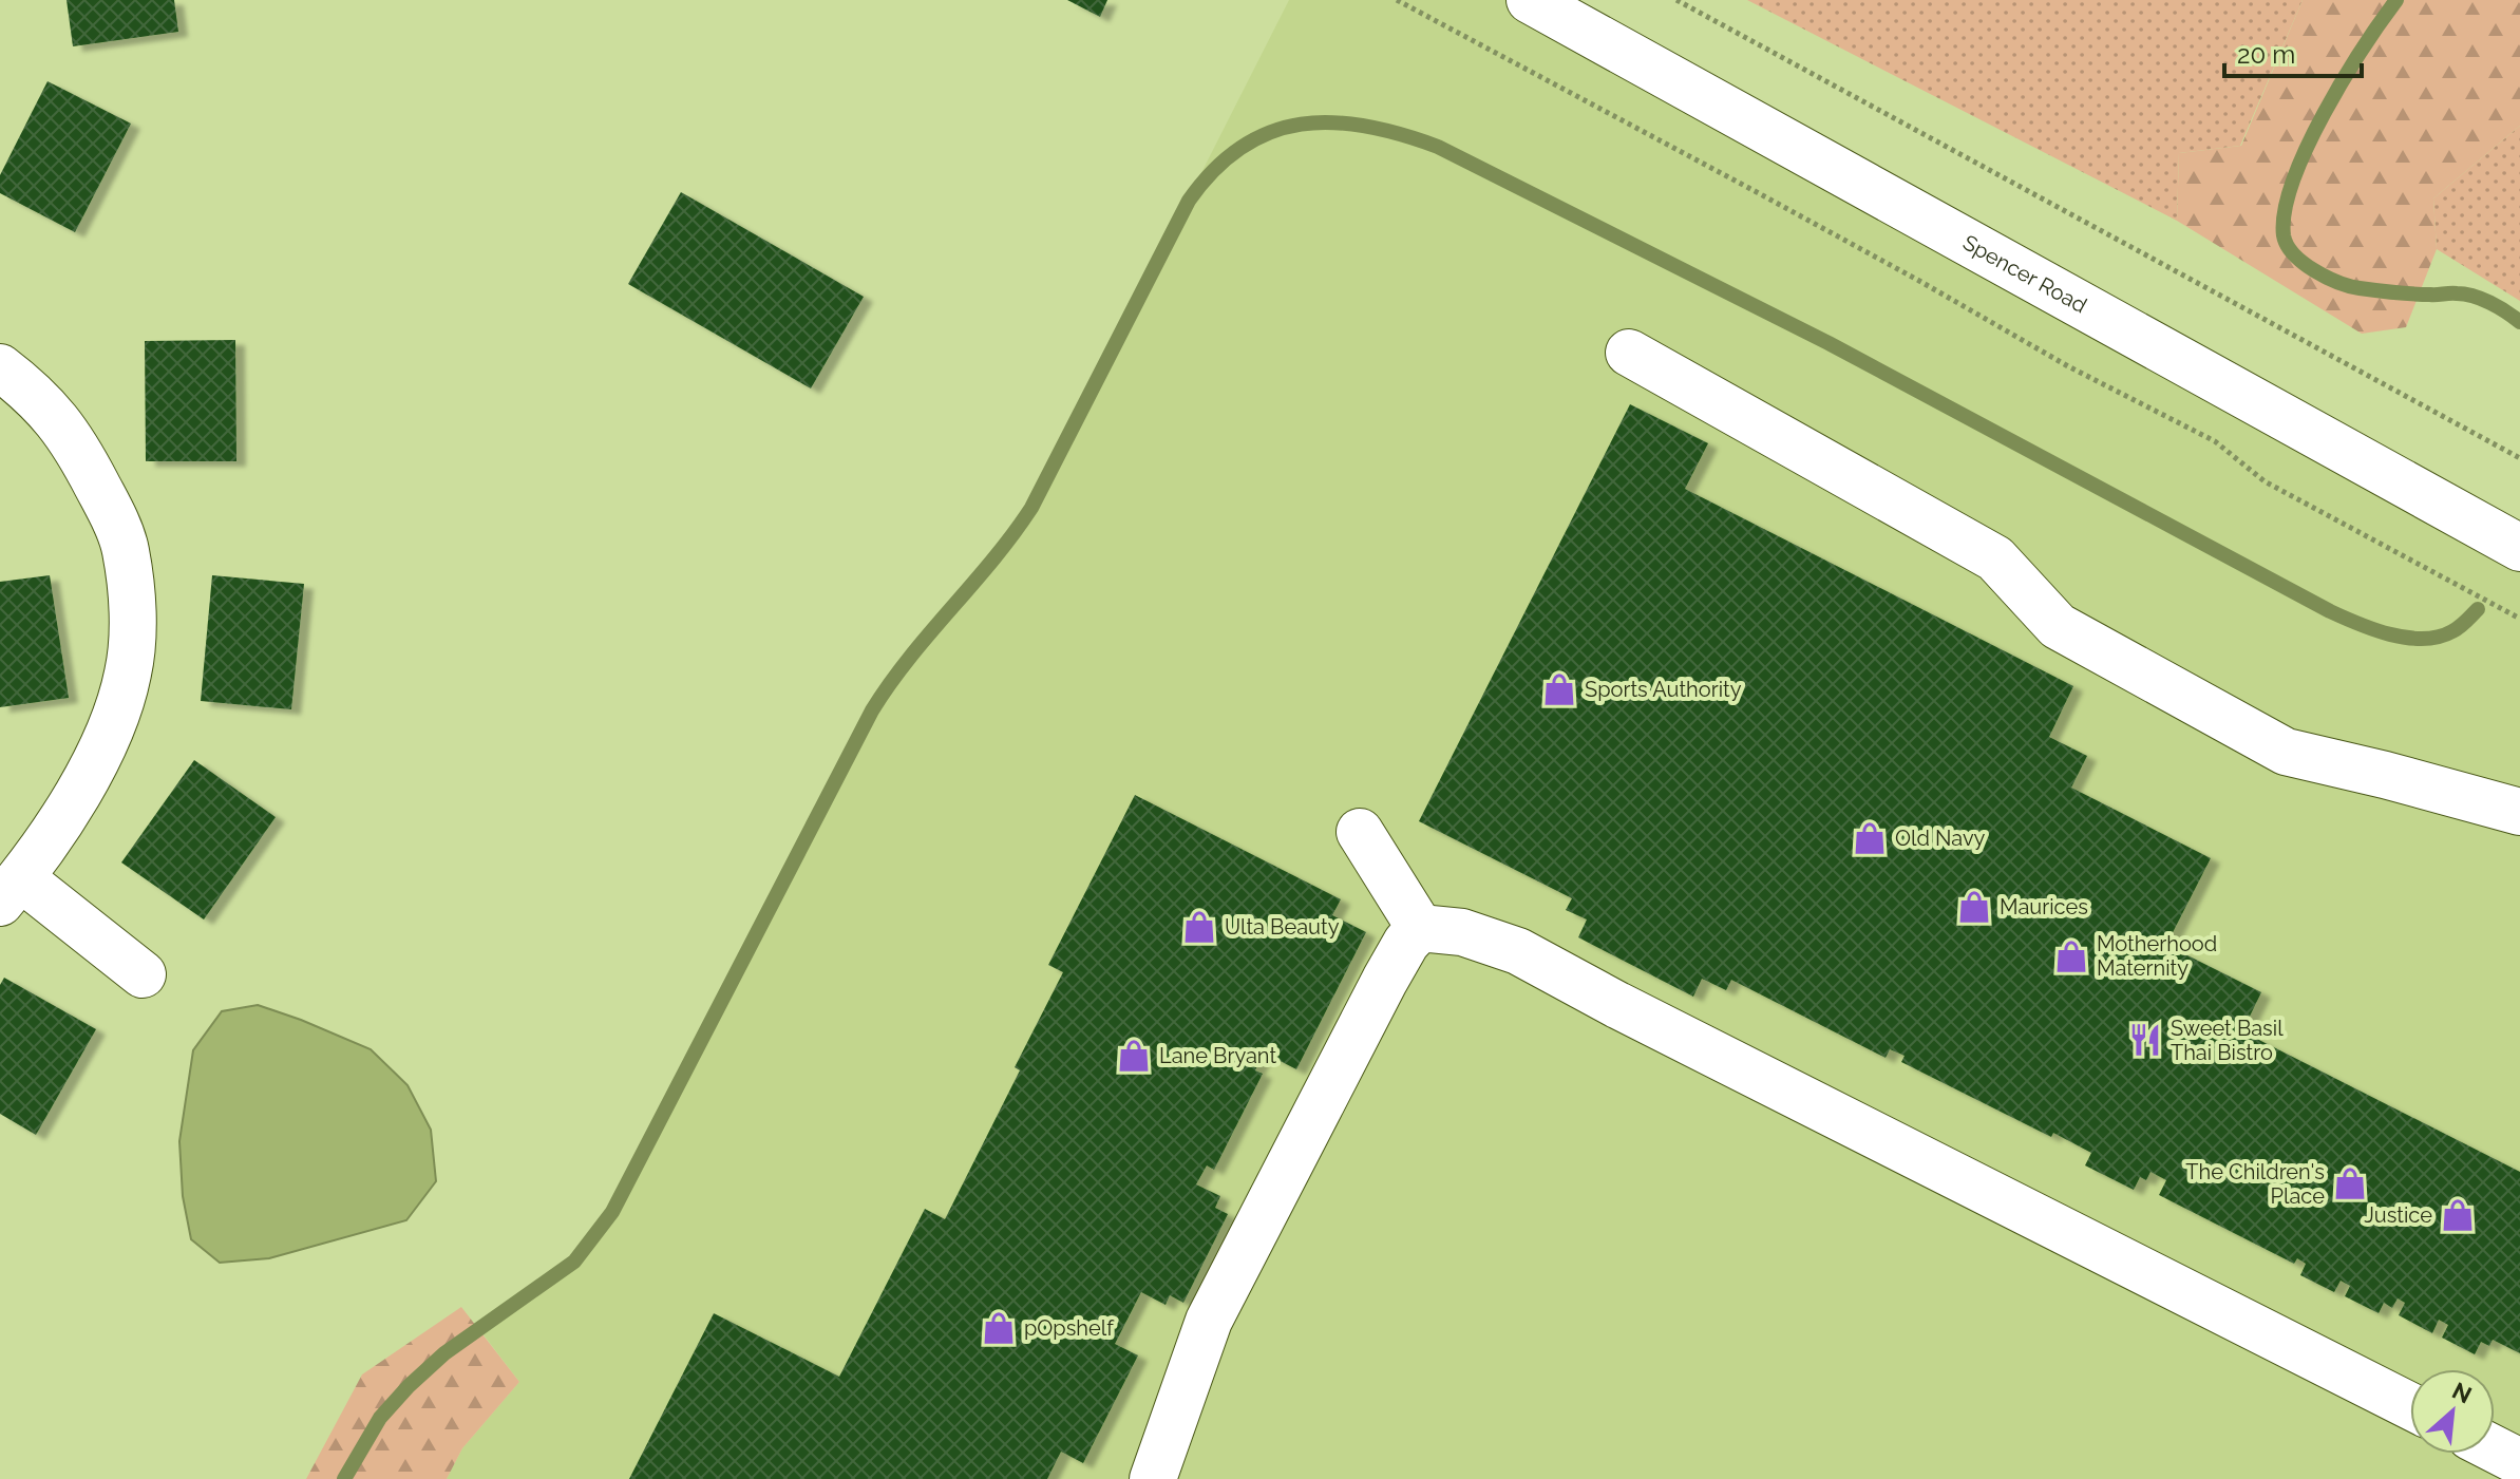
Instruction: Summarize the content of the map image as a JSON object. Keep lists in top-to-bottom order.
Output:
{
  "streets": {
    "street": ["Spencer Road"]
  },
  "places": {
    "shop": [
      "Sports Authority",
      "Old Navy",
      "Maurices",
      "Ulta Beauty",
      "Motherhood Maternity",
      "Lane Bryant",
      "The Children's Place",
      "Justice",
      "pOpshelf"
    ],
    "restaurant": ["Sweet Basil Thai Bistro"]
  },
  "scale_bar": "20 m",
  "north": "top right"
}
